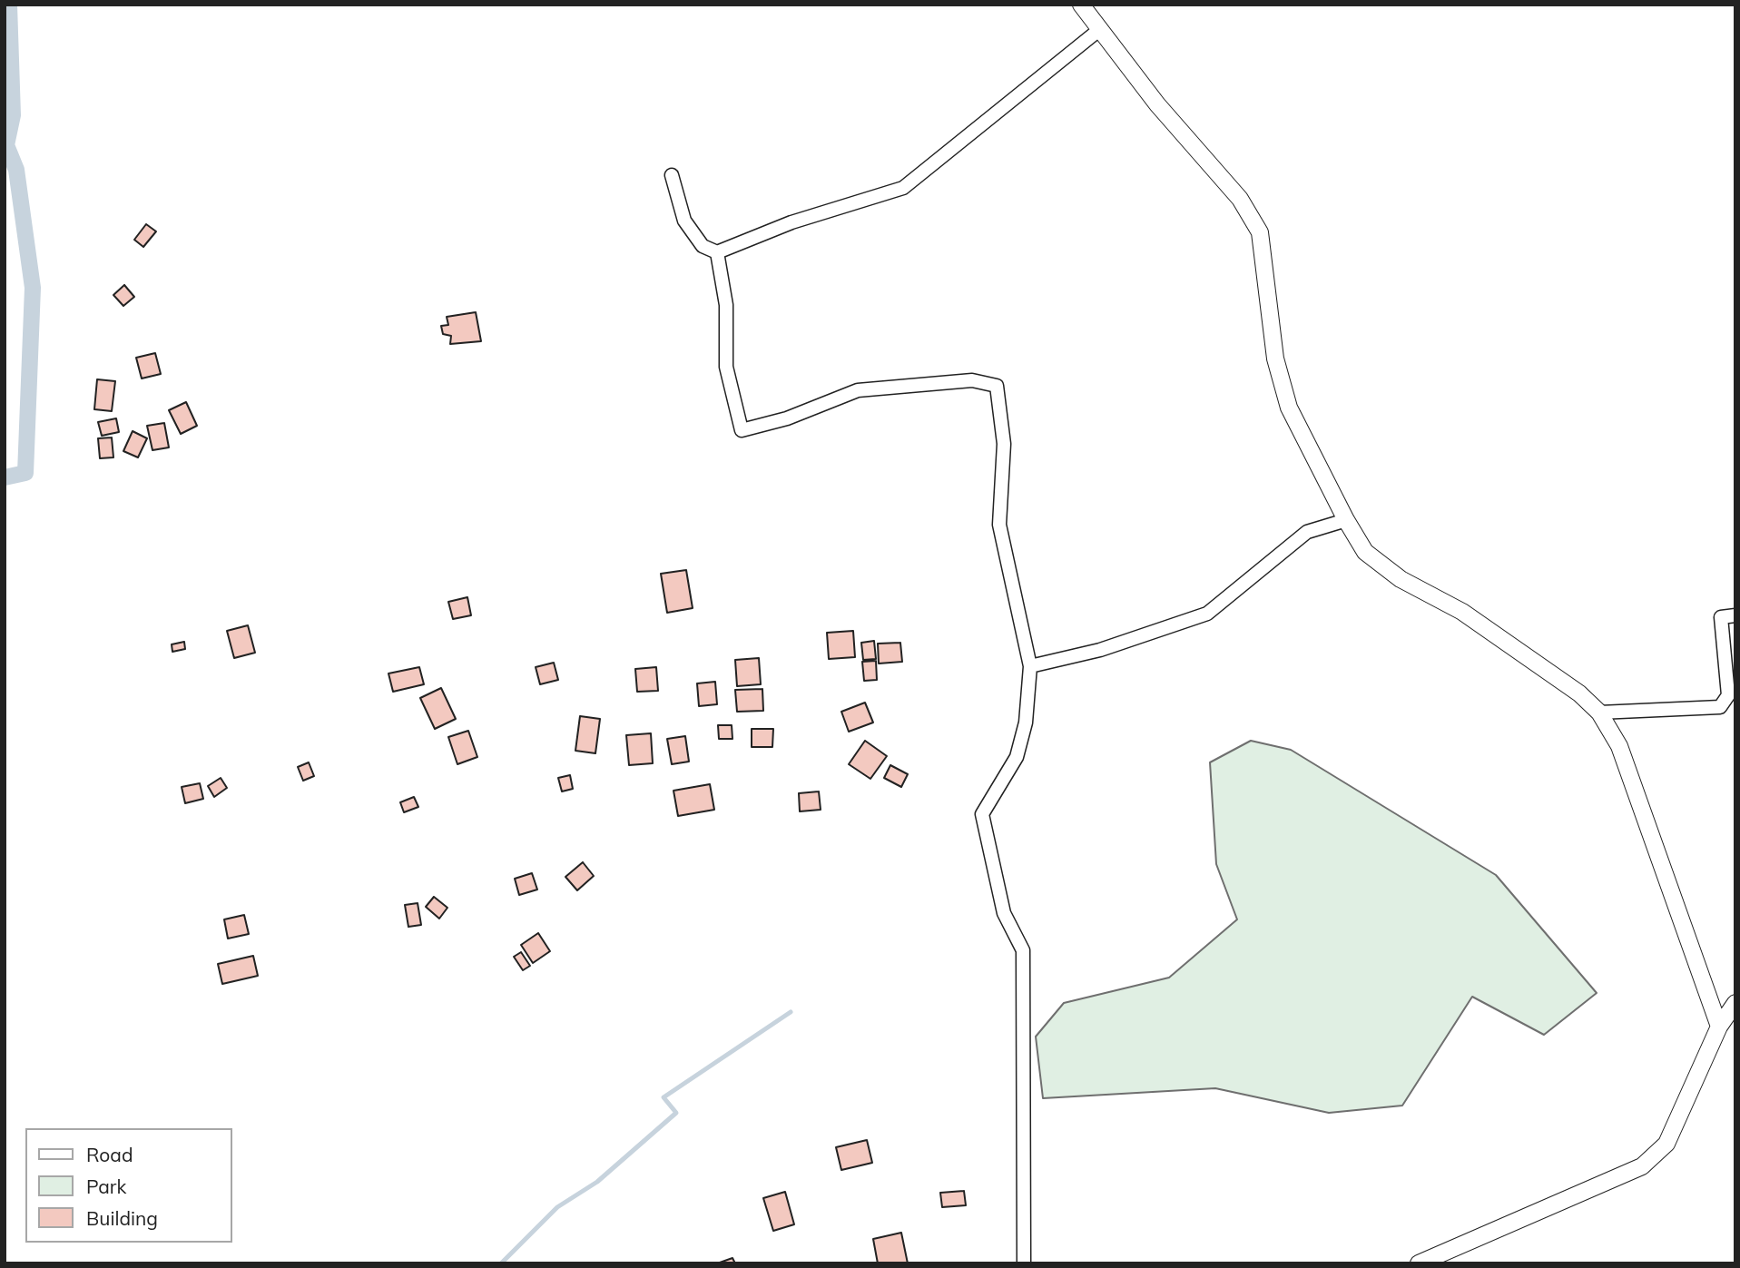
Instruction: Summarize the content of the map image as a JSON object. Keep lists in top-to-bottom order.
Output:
{
  "legend": ["Road", "Park", "Building"]
}
